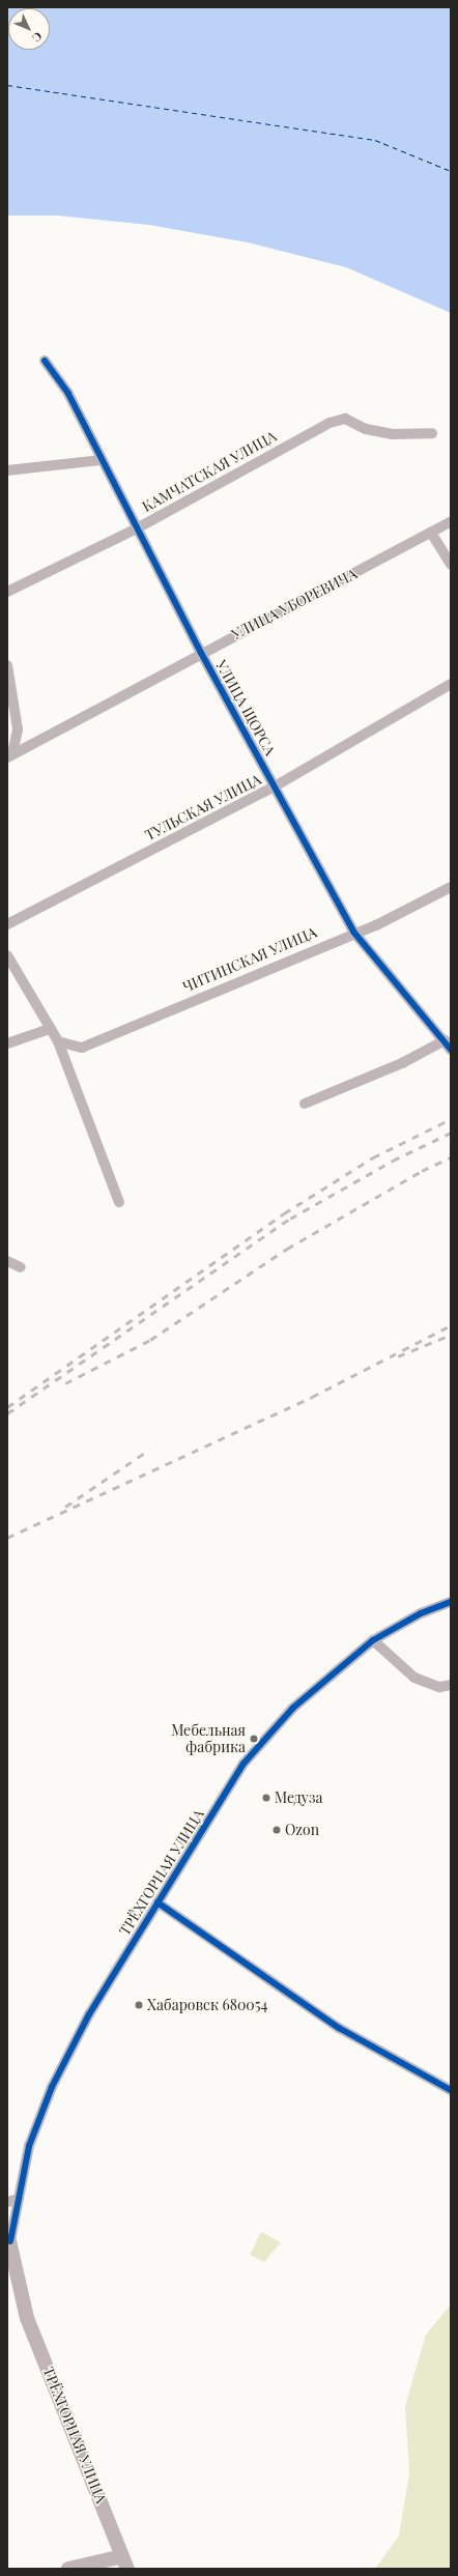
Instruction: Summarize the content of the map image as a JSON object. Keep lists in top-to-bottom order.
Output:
{
  "streets": {
    "main road": ["ТРЁХГОРНАЯ УЛИЦА"],
    "street": [
      "КАМЧАТСКАЯ УЛИЦА",
      "УЛИЦА УБОРЕВИЧА",
      "УЛИЦА ЩОРСА",
      "ТУЛЬСКАЯ УЛИЦА",
      "ЧИТИНСКАЯ УЛИЦА"
    ]
  },
  "crossings": [
    ["КАМЧАТСКАЯ УЛИЦА", "УЛИЦА ЩОРСА"],
    ["УЛИЦА УБОРЕВИЧА", "УЛИЦА ЩОРСА"],
    ["УЛИЦА ЩОРСА", "ТУЛЬСКАЯ УЛИЦА"],
    ["УЛИЦА ЩОРСА", "ЧИТИНСКАЯ УЛИЦА"]
  ],
  "places": [
    "Мебельная фабрика",
    "Медуза",
    "Ozon",
    "Хабаровск 680054"
  ],
  "north": "bottom right"
}
